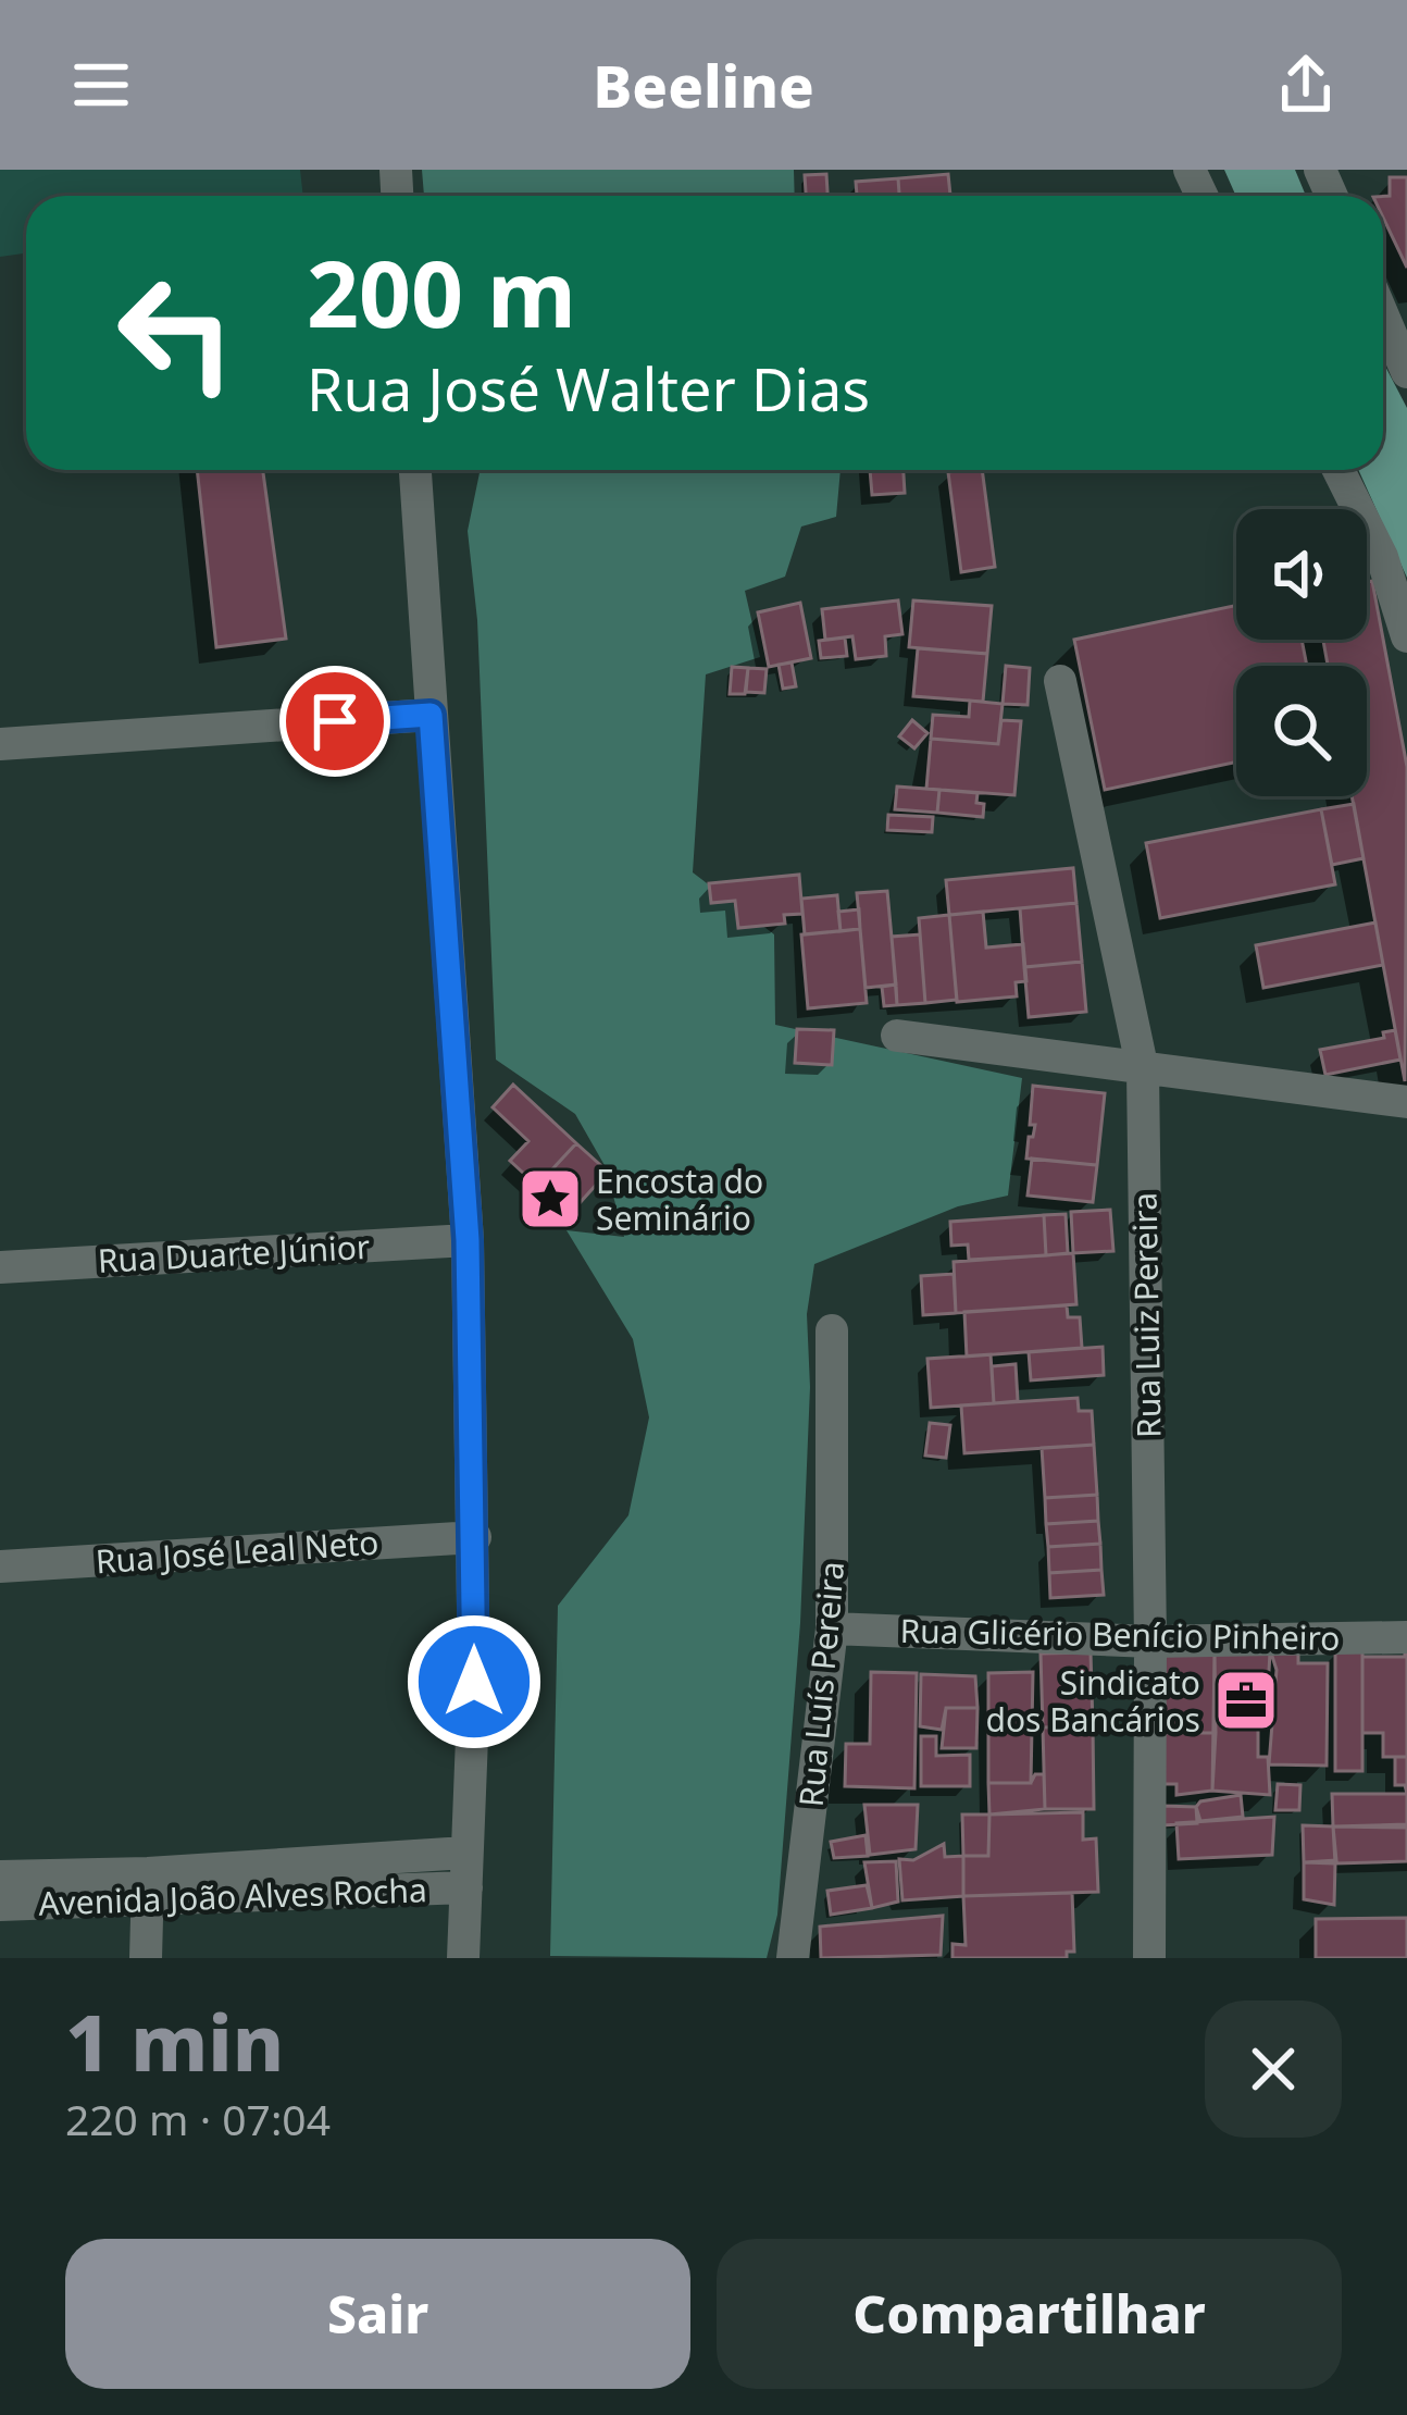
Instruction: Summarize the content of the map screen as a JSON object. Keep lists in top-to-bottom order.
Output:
{
  "streets": {
    "street": [
      "Rua Duarte Júnior",
      "Rua Luiz Pereira",
      "Rua José Leal Neto",
      "Rua Glicério Benício Pinheiro",
      "Rua Luís Pereira",
      "Avenida João Alves Rocha"
    ]
  },
  "crossings": [
    ["Rua Luiz Pereira", "Rua Glicério Benício Pinheiro"],
    ["Rua Glicério Benício Pinheiro", "Rua Luís Pereira"]
  ],
  "places": {
    "place": ["Encosta do Seminário"],
    "office": ["Sindicato dos Bancários"]
  },
  "page": {
    "header": "Beeline",
    "turn": ["200 m", "Rua José Walter Dias"],
    "heading": ["1 min", "220 m · 07:04"],
    "buttons": ["Sair", "Compartilhar"]
  }
}
